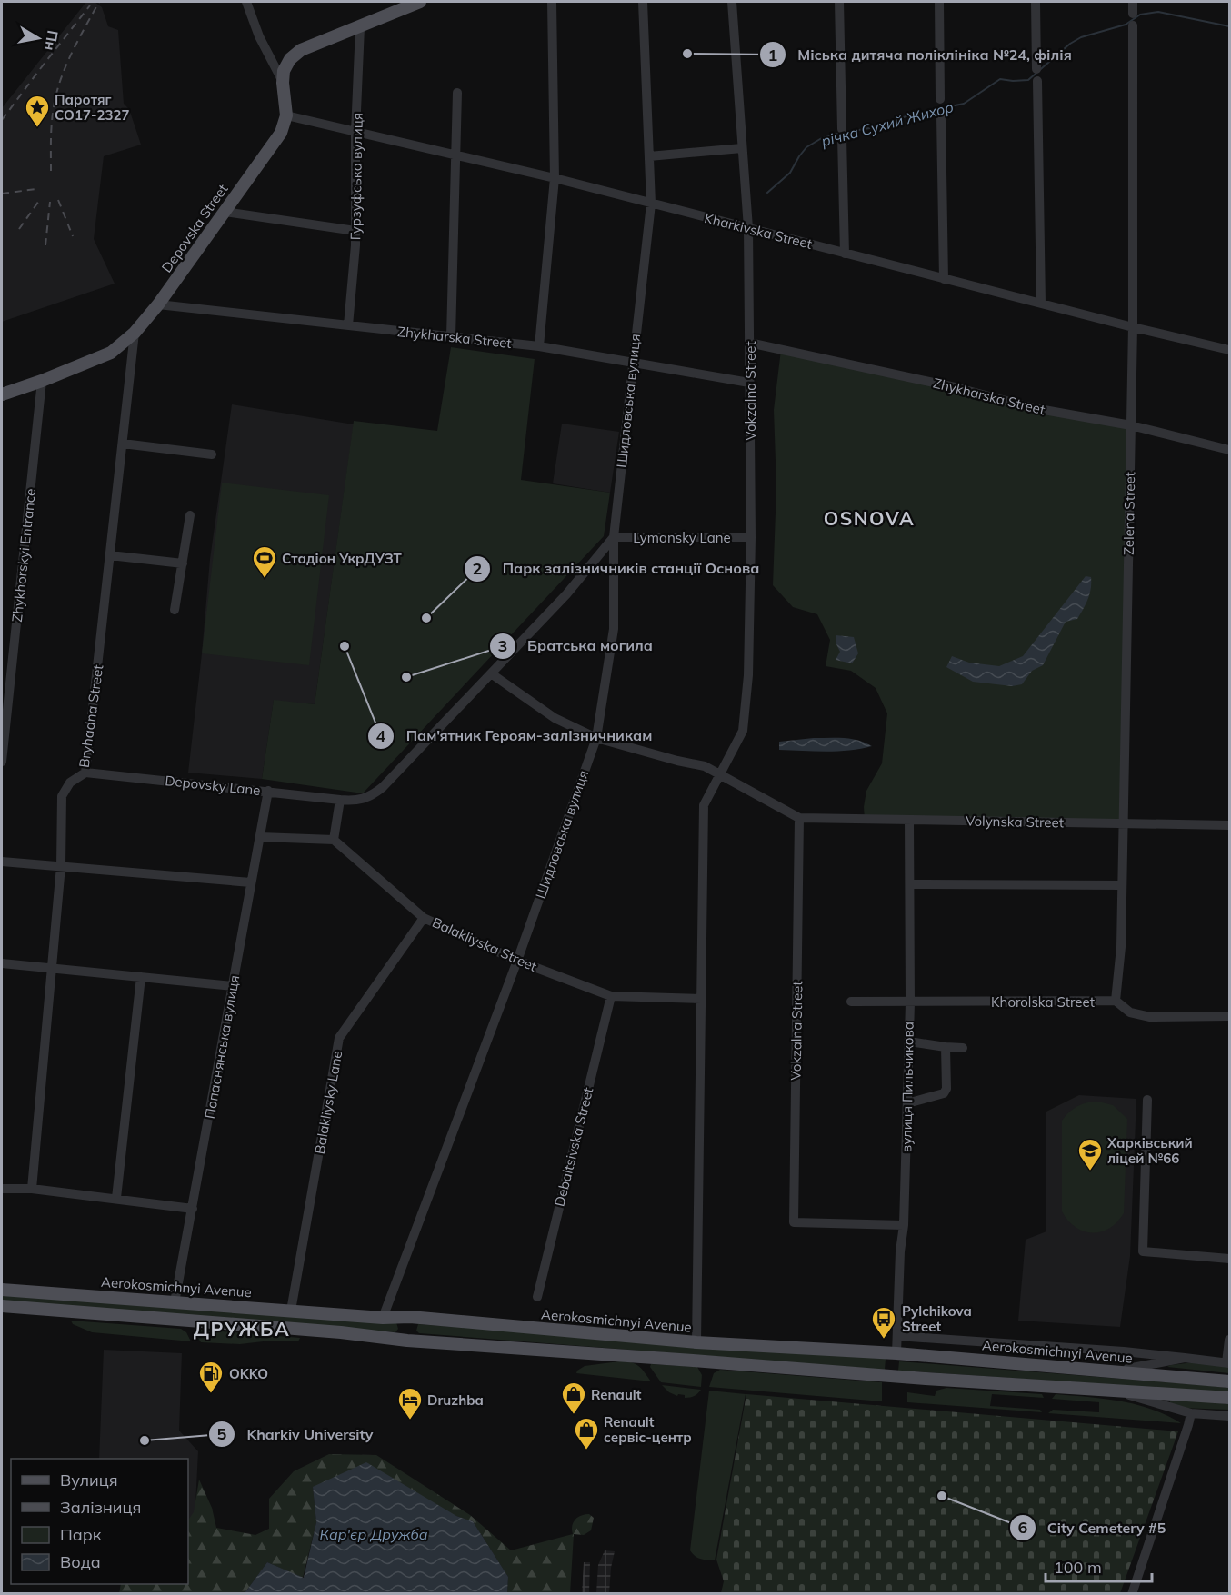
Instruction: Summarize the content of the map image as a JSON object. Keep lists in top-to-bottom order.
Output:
{
  "streets": {
    "main road": ["Depovska Street", "Aerokosmichnyi Avenue"],
    "street": [
      "Гурзуфська вулиця",
      "Kharkivska Street",
      "Zhykharska Street",
      "Vokzalna Street",
      "Шидловська вулиця",
      "Zelena Street",
      "Lymansky Lane",
      "Zhykhorskyi Entrance",
      "Bryhadna Street",
      "Depovsky Lane",
      "Volynska Street",
      "Balakliyska Street",
      "Khorolska Street",
      "Попаснянська вулиця",
      "вулиця Пильчикова",
      "Balakliysky Lane",
      "Debaltsivska Street"
    ]
  },
  "crossings": [
    ["Гурзуфська вулиця", "Kharkivska Street"],
    ["Гурзуфська вулиця", "Zhykharska Street"],
    ["Depovska Street", "Kharkivska Street"],
    ["Depovska Street", "Zhykharska Street"],
    ["Depovska Street", "Zhykhorskyi Entrance"],
    ["Depovska Street", "Bryhadna Street"],
    ["Kharkivska Street", "Vokzalna Street"],
    ["Kharkivska Street", "Шидловська вулиця"],
    ["Kharkivska Street", "Zelena Street"],
    ["Zhykharska Street", "Vokzalna Street"],
    ["Zhykharska Street", "Шидловська вулиця"],
    ["Zhykharska Street", "Zelena Street"],
    ["Vokzalna Street", "Lymansky Lane"],
    ["Vokzalna Street", "Volynska Street"],
    ["Vokzalna Street", "Balakliyska Street"],
    ["Vokzalna Street", "вулиця Пильчикова"],
    ["Vokzalna Street", "Aerokosmichnyi Avenue"],
    ["Шидловська вулиця", "Lymansky Lane"],
    ["Шидловська вулиця", "Balakliyska Street"],
    ["Шидловська вулиця", "Aerokosmichnyi Avenue"],
    ["Zelena Street", "Volynska Street"],
    ["Zelena Street", "Khorolska Street"],
    ["Lymansky Lane", "Depovsky Lane"],
    ["Bryhadna Street", "Depovsky Lane"],
    ["Depovsky Lane", "Попаснянська вулиця"],
    ["Volynska Street", "вулиця Пильчикова"],
    ["Balakliyska Street", "Balakliysky Lane"],
    ["Balakliyska Street", "Debaltsivska Street"],
    ["Khorolska Street", "вулиця Пильчикова"],
    ["Попаснянська вулиця", "Aerokosmichnyi Avenue"],
    ["вулиця Пильчикова", "Aerokosmichnyi Avenue"],
    ["Balakliysky Lane", "Aerokosmichnyi Avenue"]
  ],
  "districts": ["OSNOVA", "ДРУЖБА"],
  "water": ["річка Сухий Жихор", "Кар'єр Дружба"],
  "places": {
    "other": [
      "Міська дитяча поліклініка №24, філія",
      "Парк залізничників станції Основа",
      "Пам'ятник Героям-залізничникам",
      "Братська могила",
      "Kharkiv University",
      "City Cemetery #5"
    ],
    "place": ["Паротяг СО17-2327"],
    "sports": ["Стадіон УкрДУЗТ"],
    "school or university": ["Харківський ліцей №66"],
    "bus stop": ["Pylchikova Street"],
    "fuel station": ["OKKO"],
    "shop": ["Renault", "Renault сервіс-центр"],
    "hotel": ["Druzhba"]
  },
  "legend": [
    "Вулиця",
    "Залізниця",
    "Парк",
    "Вода"
  ],
  "scale_bar": "100 m",
  "north": "right"
}
